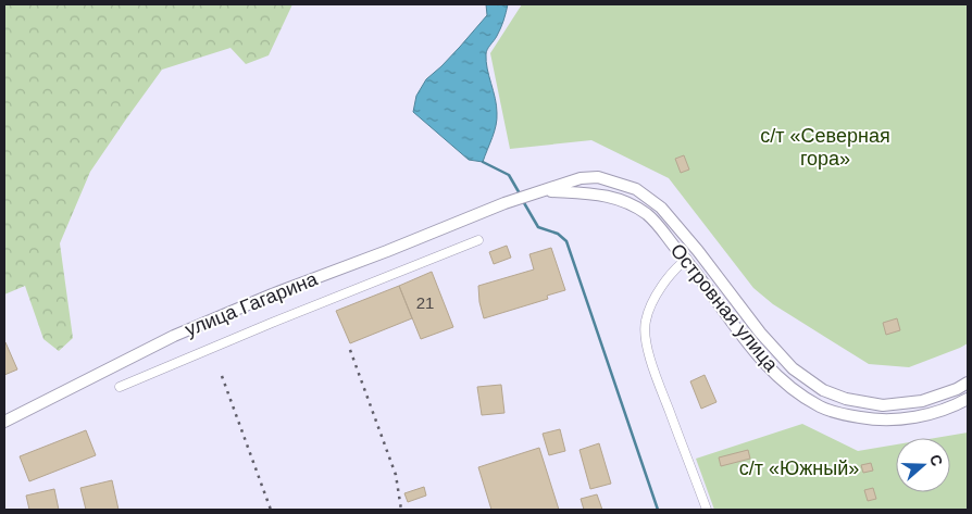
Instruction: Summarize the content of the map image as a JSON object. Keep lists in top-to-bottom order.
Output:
{
  "streets": {
    "main road": ["улица Гагарина", "Островная улица"]
  },
  "crossings": [
    ["улица Гагарина", "Островная улица"]
  ],
  "parks": ["с/т «Северная гора»", "с/т «Южный»"],
  "house_numbers": ["21"],
  "north": "right"
}
